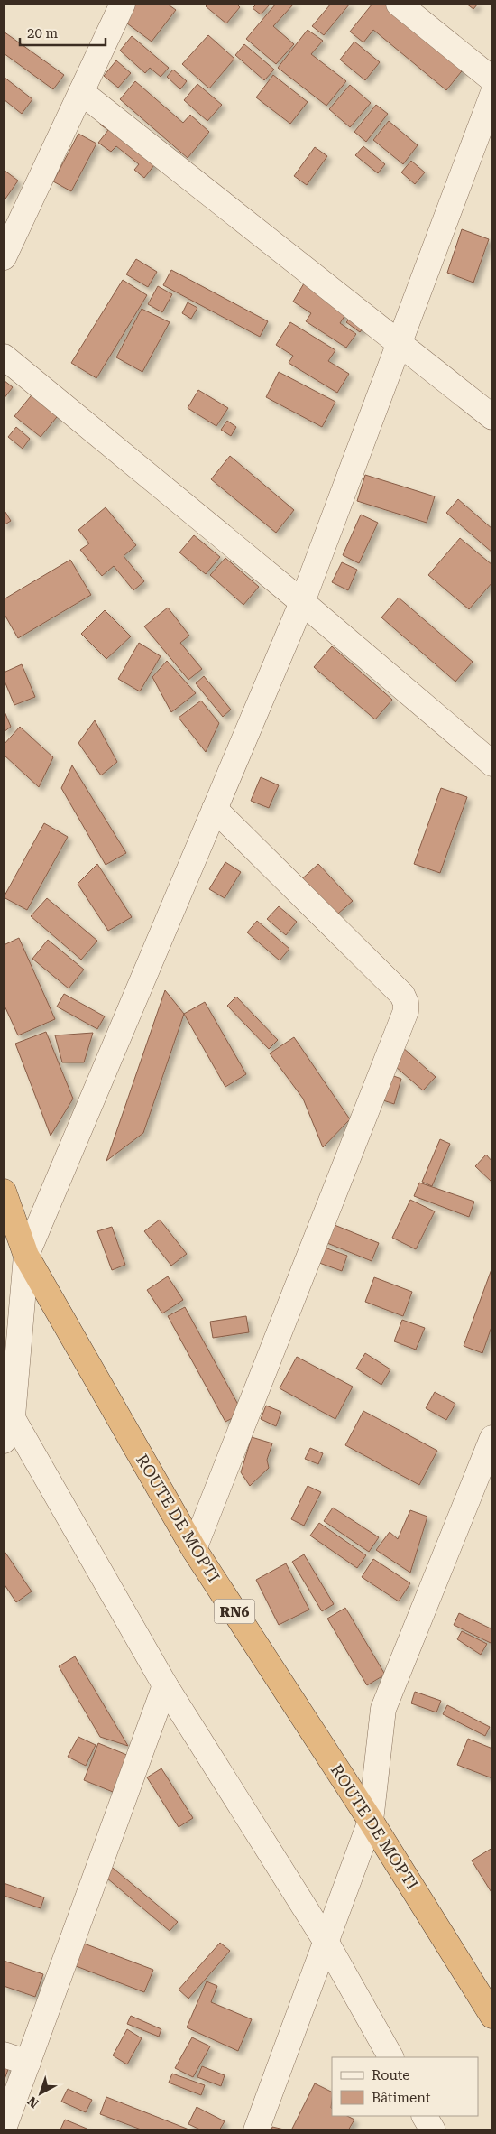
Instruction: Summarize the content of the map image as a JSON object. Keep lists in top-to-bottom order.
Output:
{
  "streets": {
    "highway": ["ROUTE DE MOPTI", "RN6"]
  },
  "legend": ["Route", "Bâtiment"],
  "scale_bar": "20 m",
  "north": "bottom left"
}
